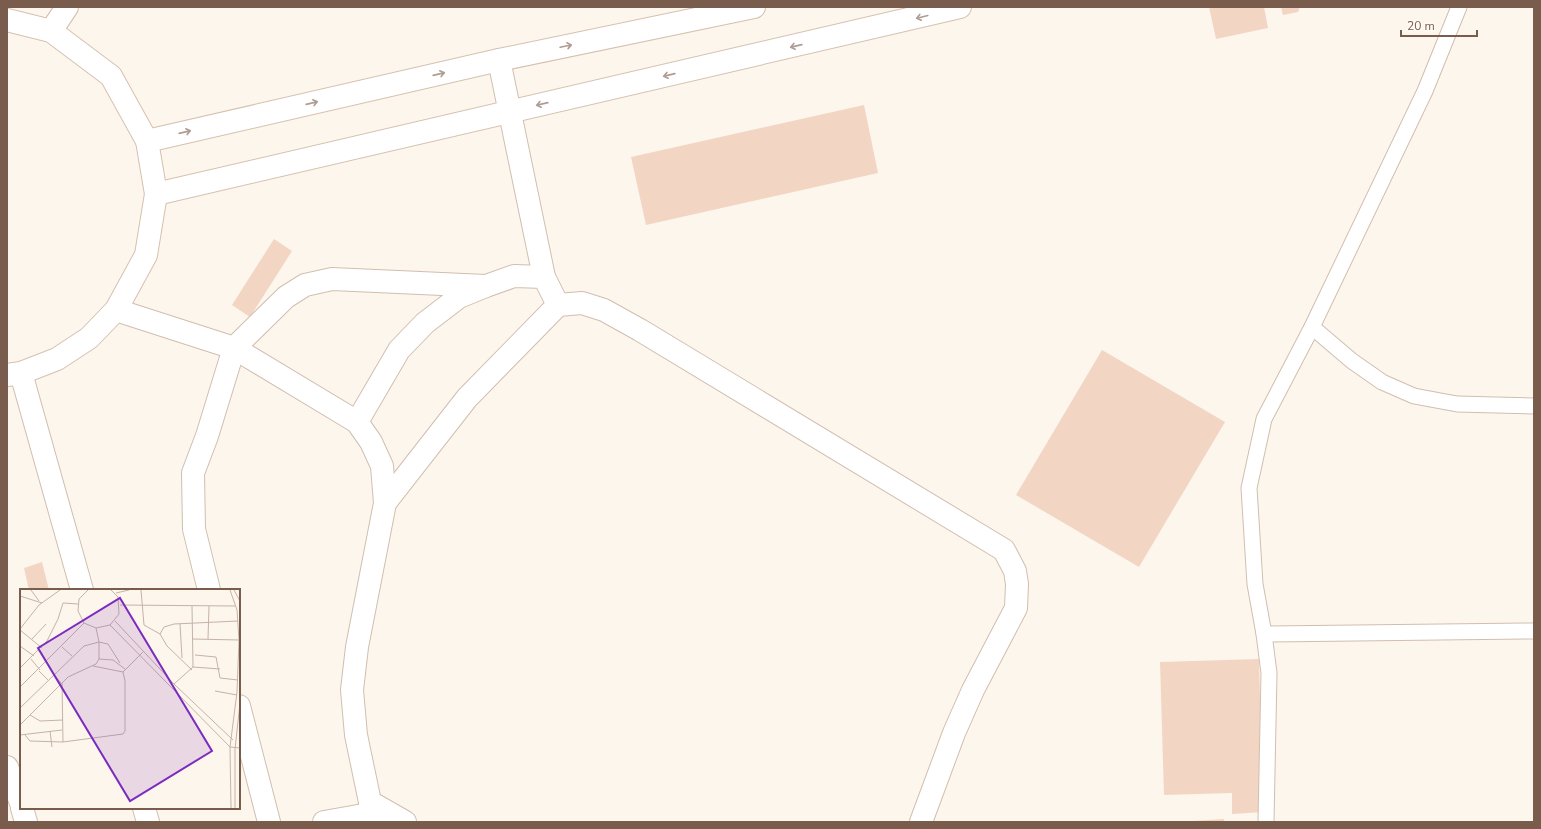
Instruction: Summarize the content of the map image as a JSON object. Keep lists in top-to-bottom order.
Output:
{
  "scale_bar": "20 m"
}
